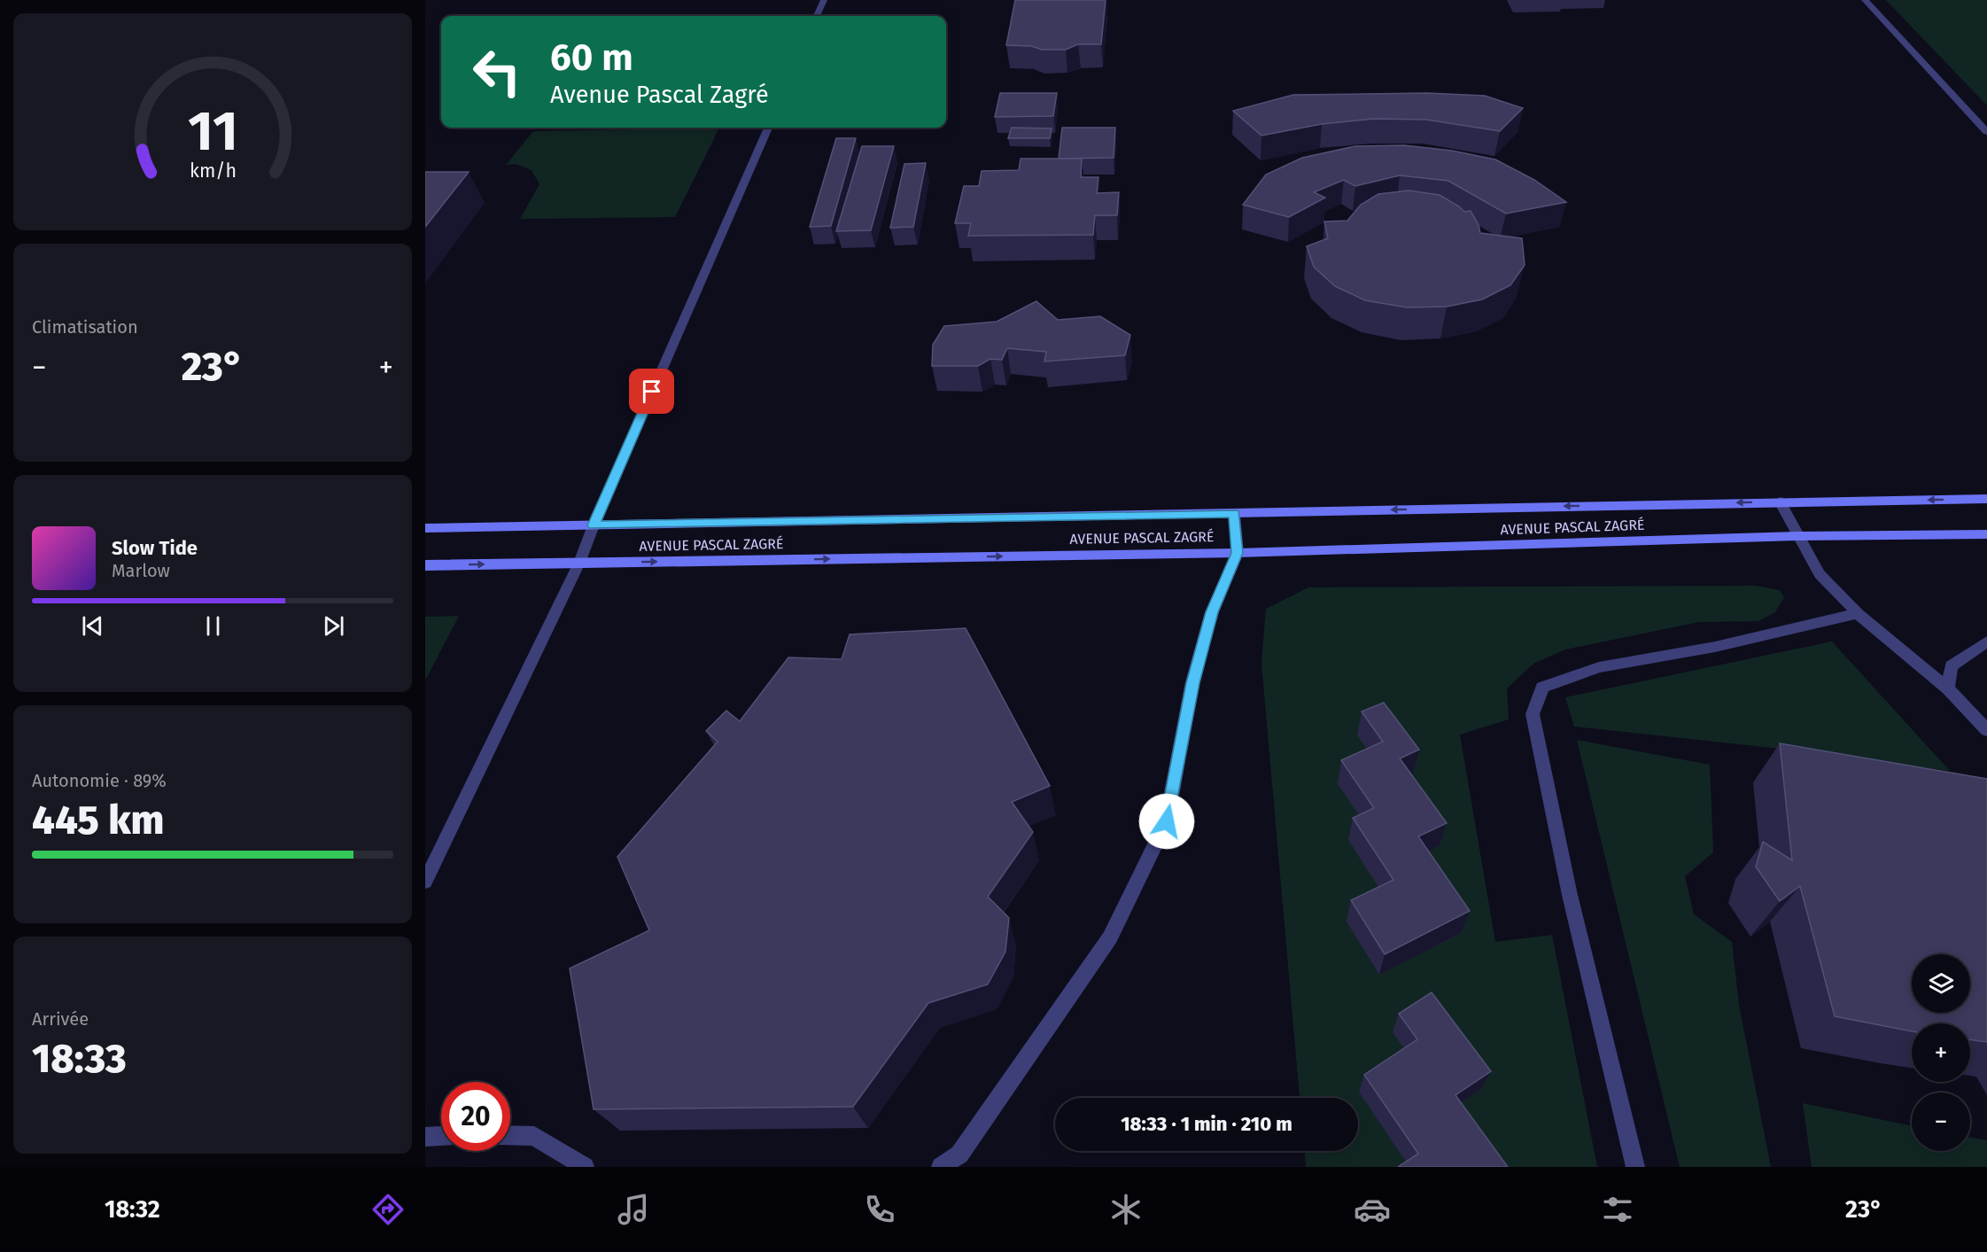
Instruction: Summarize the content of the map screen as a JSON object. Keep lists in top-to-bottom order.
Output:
{
  "streets": {
    "main road": ["AVENUE PASCAL ZAGRÉ"]
  },
  "page": {
    "turn": ["60 m", "Avenue Pascal Zagré"],
    "tile": [
      "Climatisation",
      ["Autonomie · 89%", "445 km"],
      ["Arrivée", "18:33"]
    ],
    "heat": ["−", "23°", "+"],
    "song": ["Slow Tide", "Marlow"],
    "map_buttons": ["+", "−"],
    "limit": "20",
    "trip": "18:33 · 1 min · 210 m",
    "tabs": ["18:32", "23°"],
    "gauge": ["11", "km/h"]
  }
}
